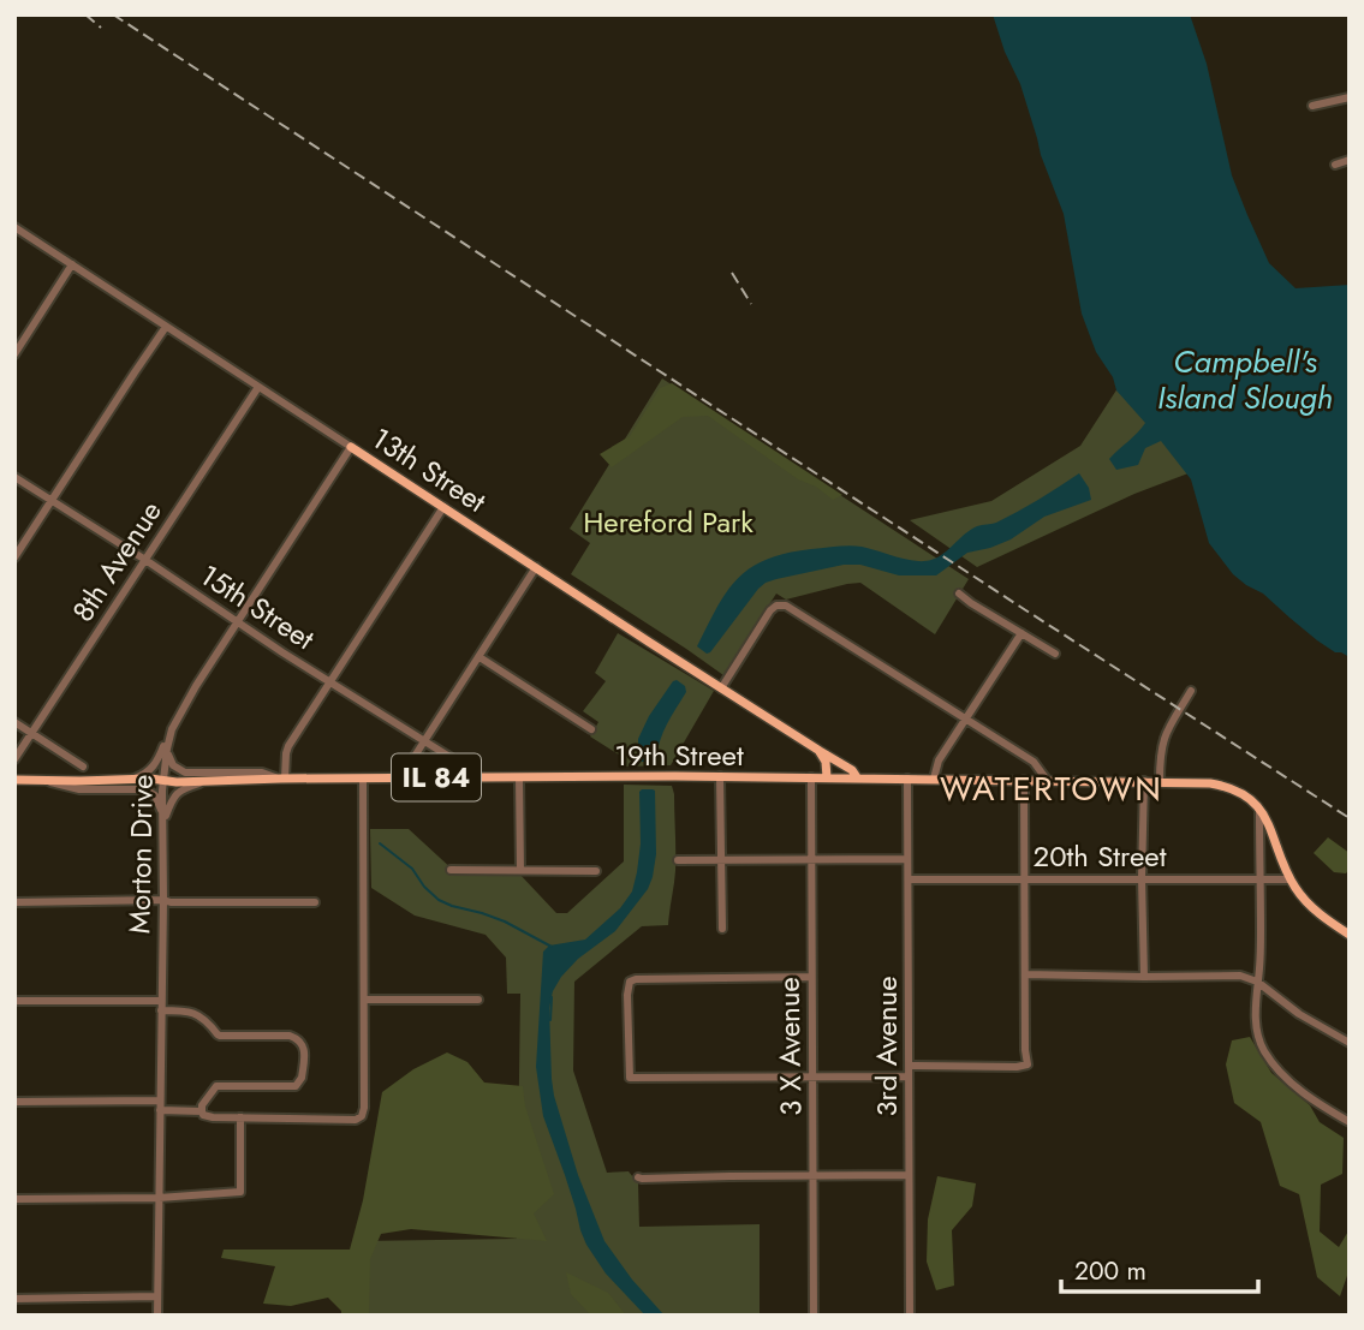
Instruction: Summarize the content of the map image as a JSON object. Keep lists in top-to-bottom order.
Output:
{
  "streets": {
    "main road": ["13th Street", "19th Street", "IL 84"],
    "street": [
      "8th Avenue",
      "15th Street",
      "Morton Drive",
      "20th Street",
      "3 X Avenue",
      "3rd Avenue"
    ]
  },
  "crossings": [
    ["13th Street", "8th Avenue"],
    ["13th Street", "19th Street"],
    ["13th Street", "Morton Drive"],
    ["8th Avenue", "15th Street"],
    ["15th Street", "19th Street"],
    ["15th Street", "Morton Drive"],
    ["19th Street", "IL 84"],
    ["19th Street", "Morton Drive"],
    ["19th Street", "20th Street"],
    ["19th Street", "3 X Avenue"],
    ["19th Street", "3rd Avenue"],
    ["IL 84", "20th Street"],
    ["20th Street", "3rd Avenue"]
  ],
  "districts": ["WATERTOWN"],
  "water": ["Campbell's Island Slough"],
  "parks": ["Hereford Park"],
  "scale_bar": "200 m"
}
